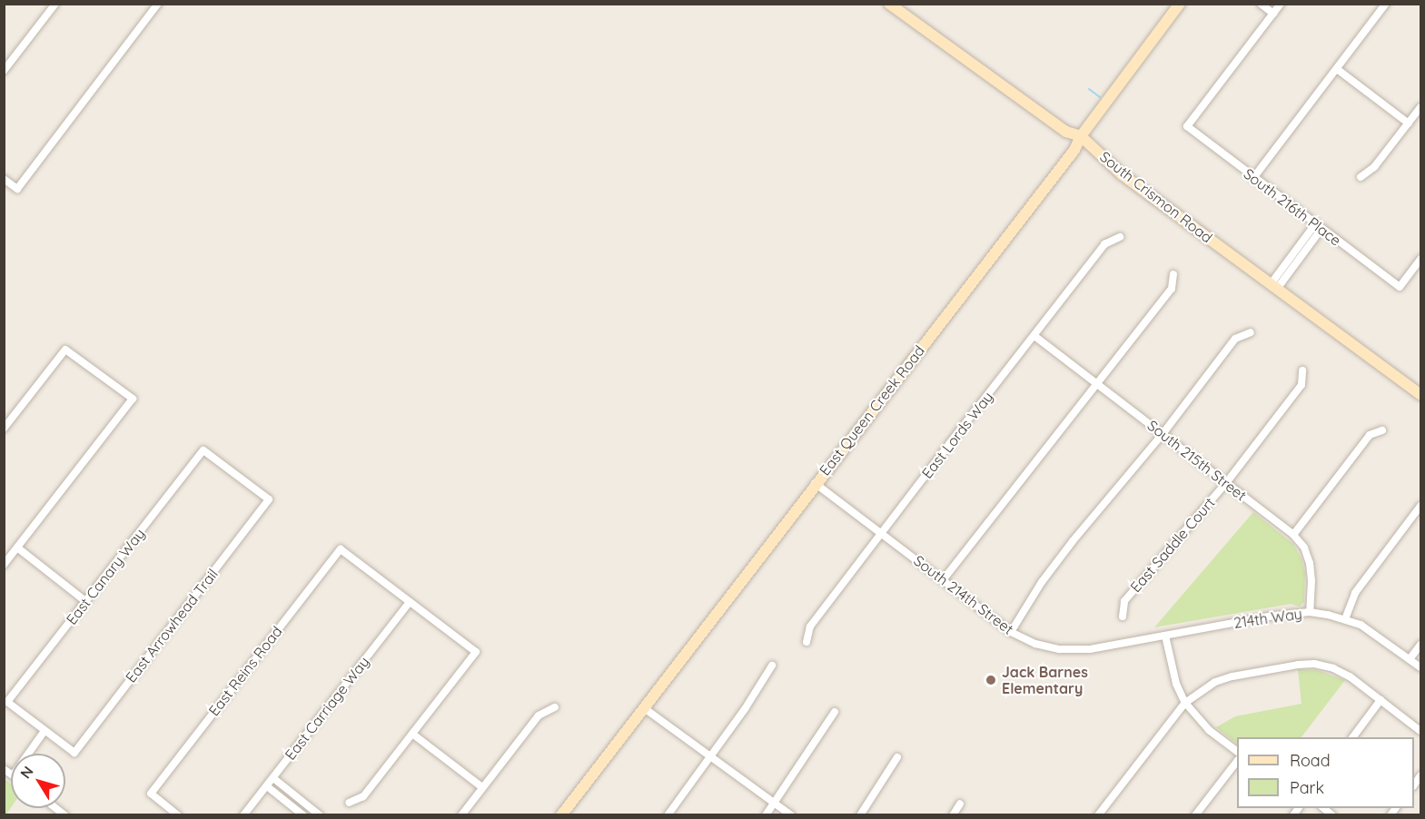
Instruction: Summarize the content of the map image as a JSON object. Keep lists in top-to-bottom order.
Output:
{
  "streets": {
    "main road": ["South Crismon Road", "East Queen Creek Road"],
    "street": [
      "South 216th Place",
      "East Lords Way",
      "South 215th Street",
      "East Saddle Court",
      "East Canary Way",
      "South 214th Street",
      "214th Way",
      "East Arrowhead Trail",
      "East Reins Road",
      "East Carriage Way"
    ]
  },
  "crossings": [
    ["South Crismon Road", "East Queen Creek Road"],
    ["East Queen Creek Road", "South 214th Street"],
    ["East Lords Way", "South 215th Street"],
    ["East Lords Way", "South 214th Street"],
    ["South 215th Street", "East Saddle Court"],
    ["South 215th Street", "214th Way"],
    ["East Canary Way", "East Arrowhead Trail"],
    ["South 214th Street", "214th Way"],
    ["East Reins Road", "East Carriage Way"]
  ],
  "places": ["Jack Barnes Elementary"],
  "legend": ["Road", "Park"],
  "north": "top left"
}
